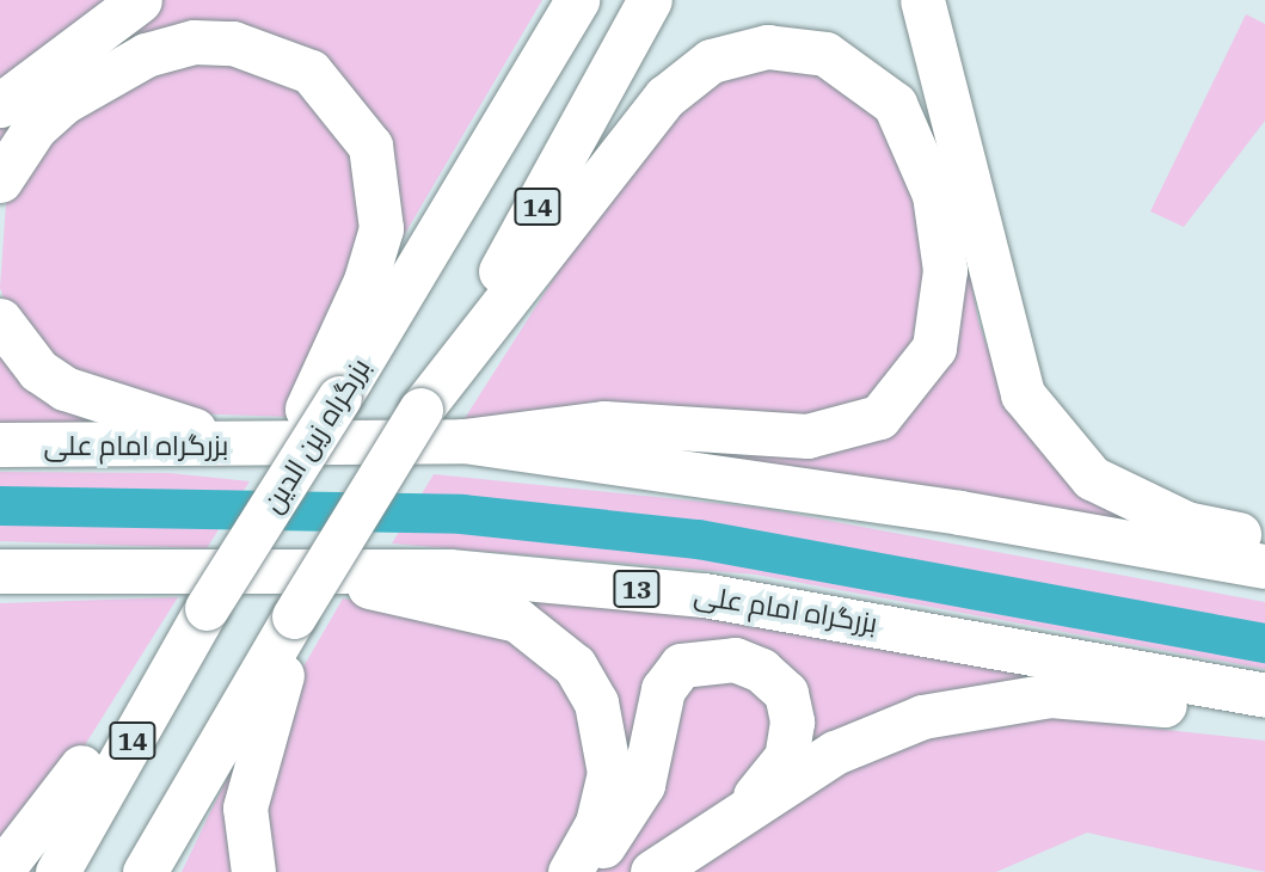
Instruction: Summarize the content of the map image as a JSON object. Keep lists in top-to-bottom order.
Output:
{
  "streets": {
    "highway": [
      "14",
      "بزرگراه زین الدین",
      "بزرگراه امام علی",
      "13"
    ]
  }
}
